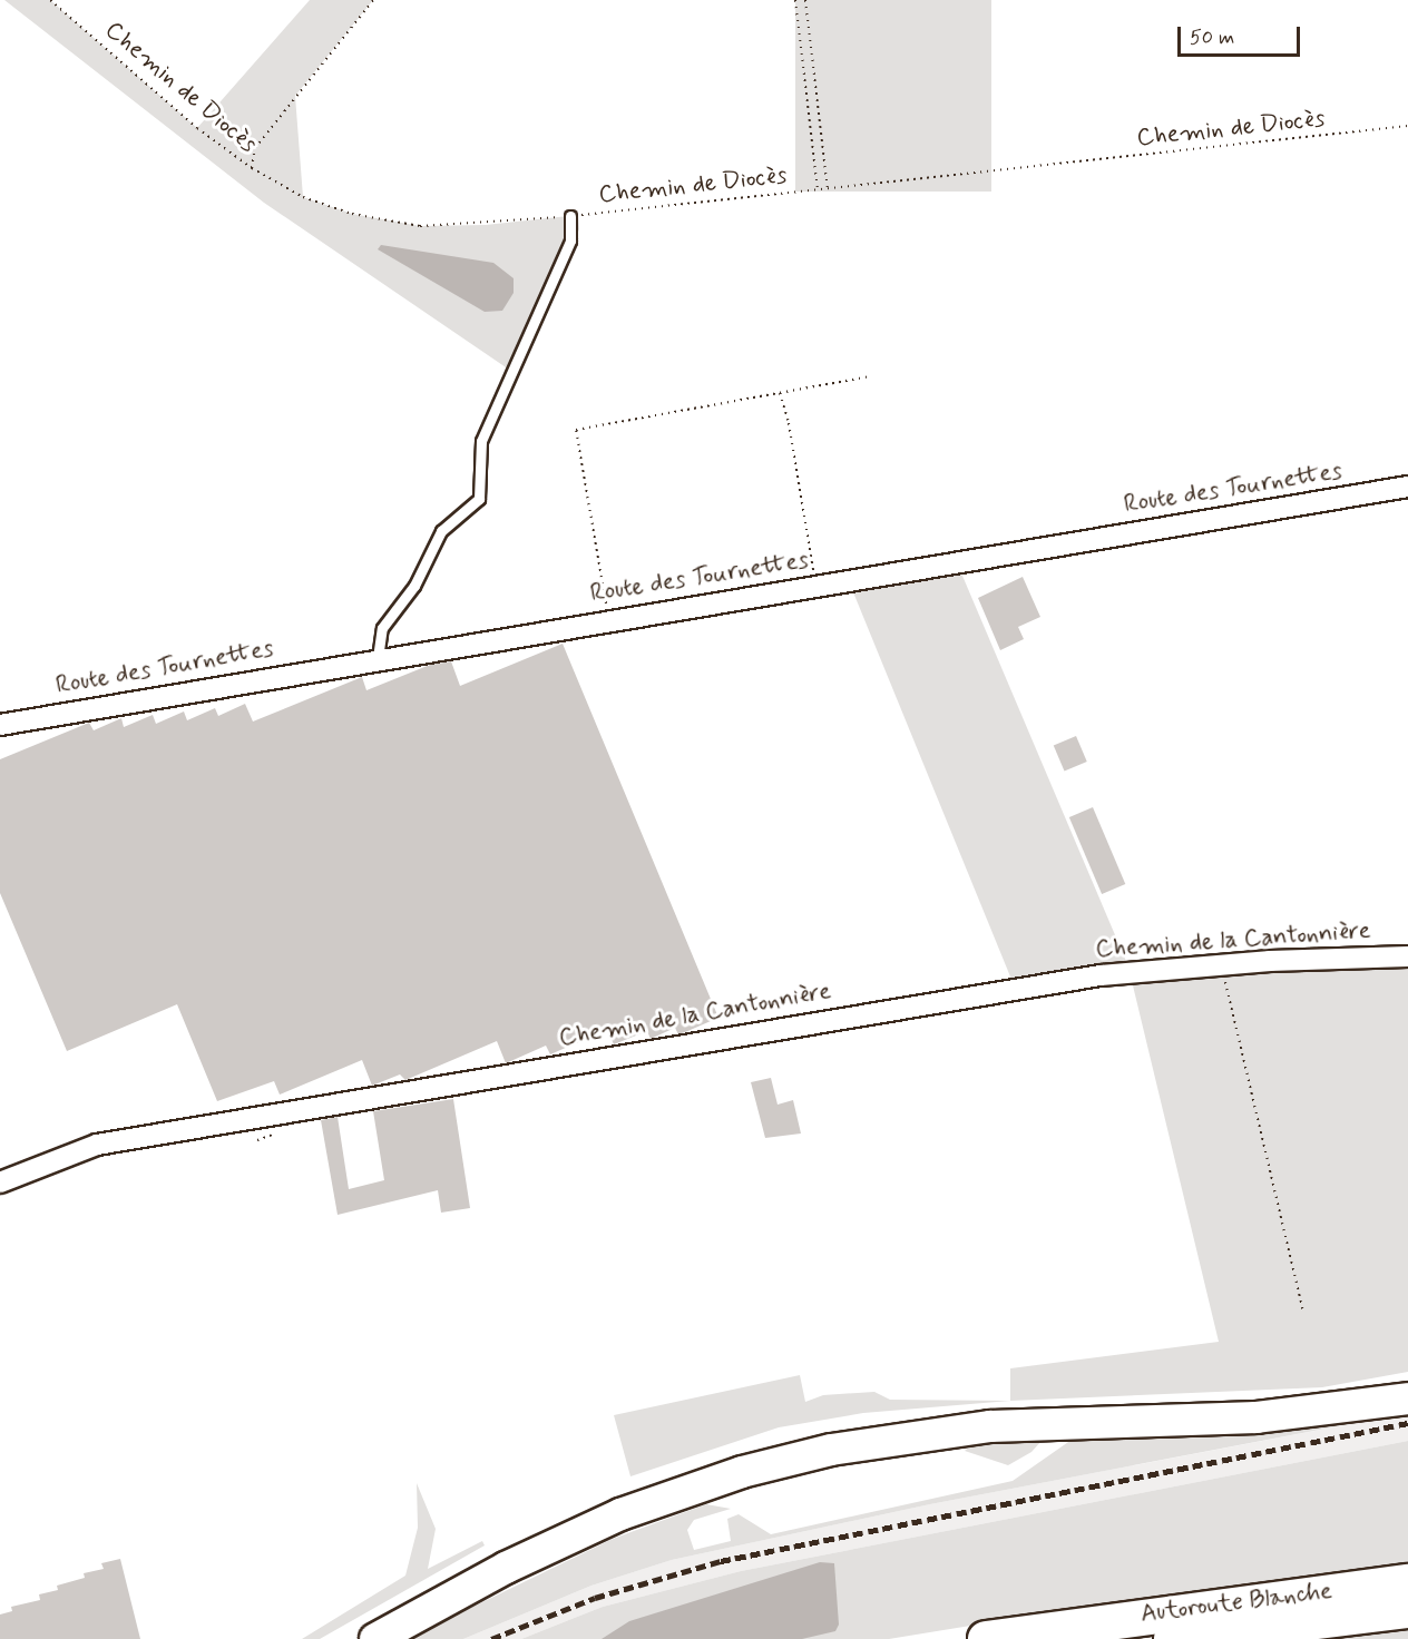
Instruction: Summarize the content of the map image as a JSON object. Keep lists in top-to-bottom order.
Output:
{
  "streets": {
    "highway": ["Autoroute Blanche"],
    "street": ["Route des Tournettes", "Chemin de la Cantonnière"],
    "path": ["Chemin de Diocès"]
  },
  "scale_bar": "50 m"
}
